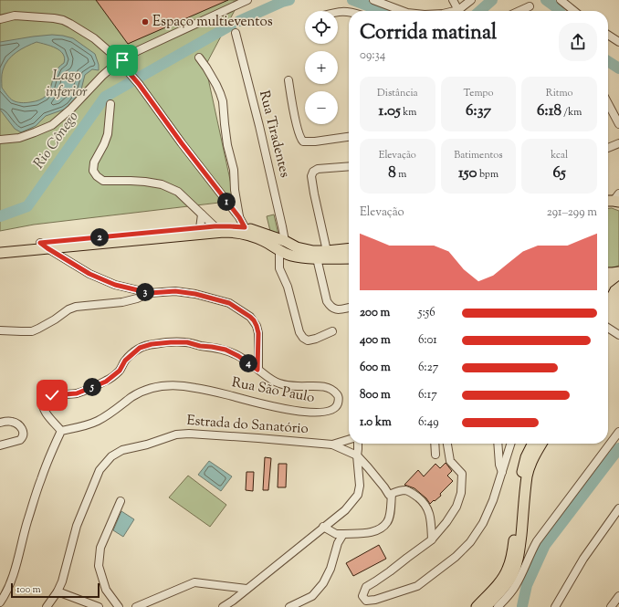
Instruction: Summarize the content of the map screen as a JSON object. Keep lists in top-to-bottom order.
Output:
{
  "streets": {
    "street": ["Rua Tiradentes", "Rua São Paulo", "Estrada do Sanatório"]
  },
  "water": ["Lago inferior", "Rio Cônego"],
  "places": ["Espaço multieventos"],
  "scale_bar": "100 m",
  "page": {
    "map_buttons": ["+", "−"],
    "heading": ["Corrida matinal", "09:34"],
    "stats": [
      ["Distância", "1.05 km"],
      ["Tempo", "6:37"],
      ["Ritmo", "6:18 /km"],
      ["Elevação", "8 m"],
      ["Batimentos", "150 bpm"],
      ["kcal", "65"]
    ],
    "pins": [
      "1",
      "2",
      "3",
      "4",
      "5"
    ],
    "chart": ["Elevação", "291–299 m"],
    "list": [
      {
        "name": "200 m",
        "note": "5:56"
      },
      {
        "name": "400 m",
        "note": "6:01"
      },
      {
        "name": "600 m",
        "note": "6:27"
      },
      {
        "name": "800 m",
        "note": "6:17"
      },
      {
        "name": "1.0 km",
        "note": "6:49"
      }
    ],
    "scale": "100 m"
  }
}
